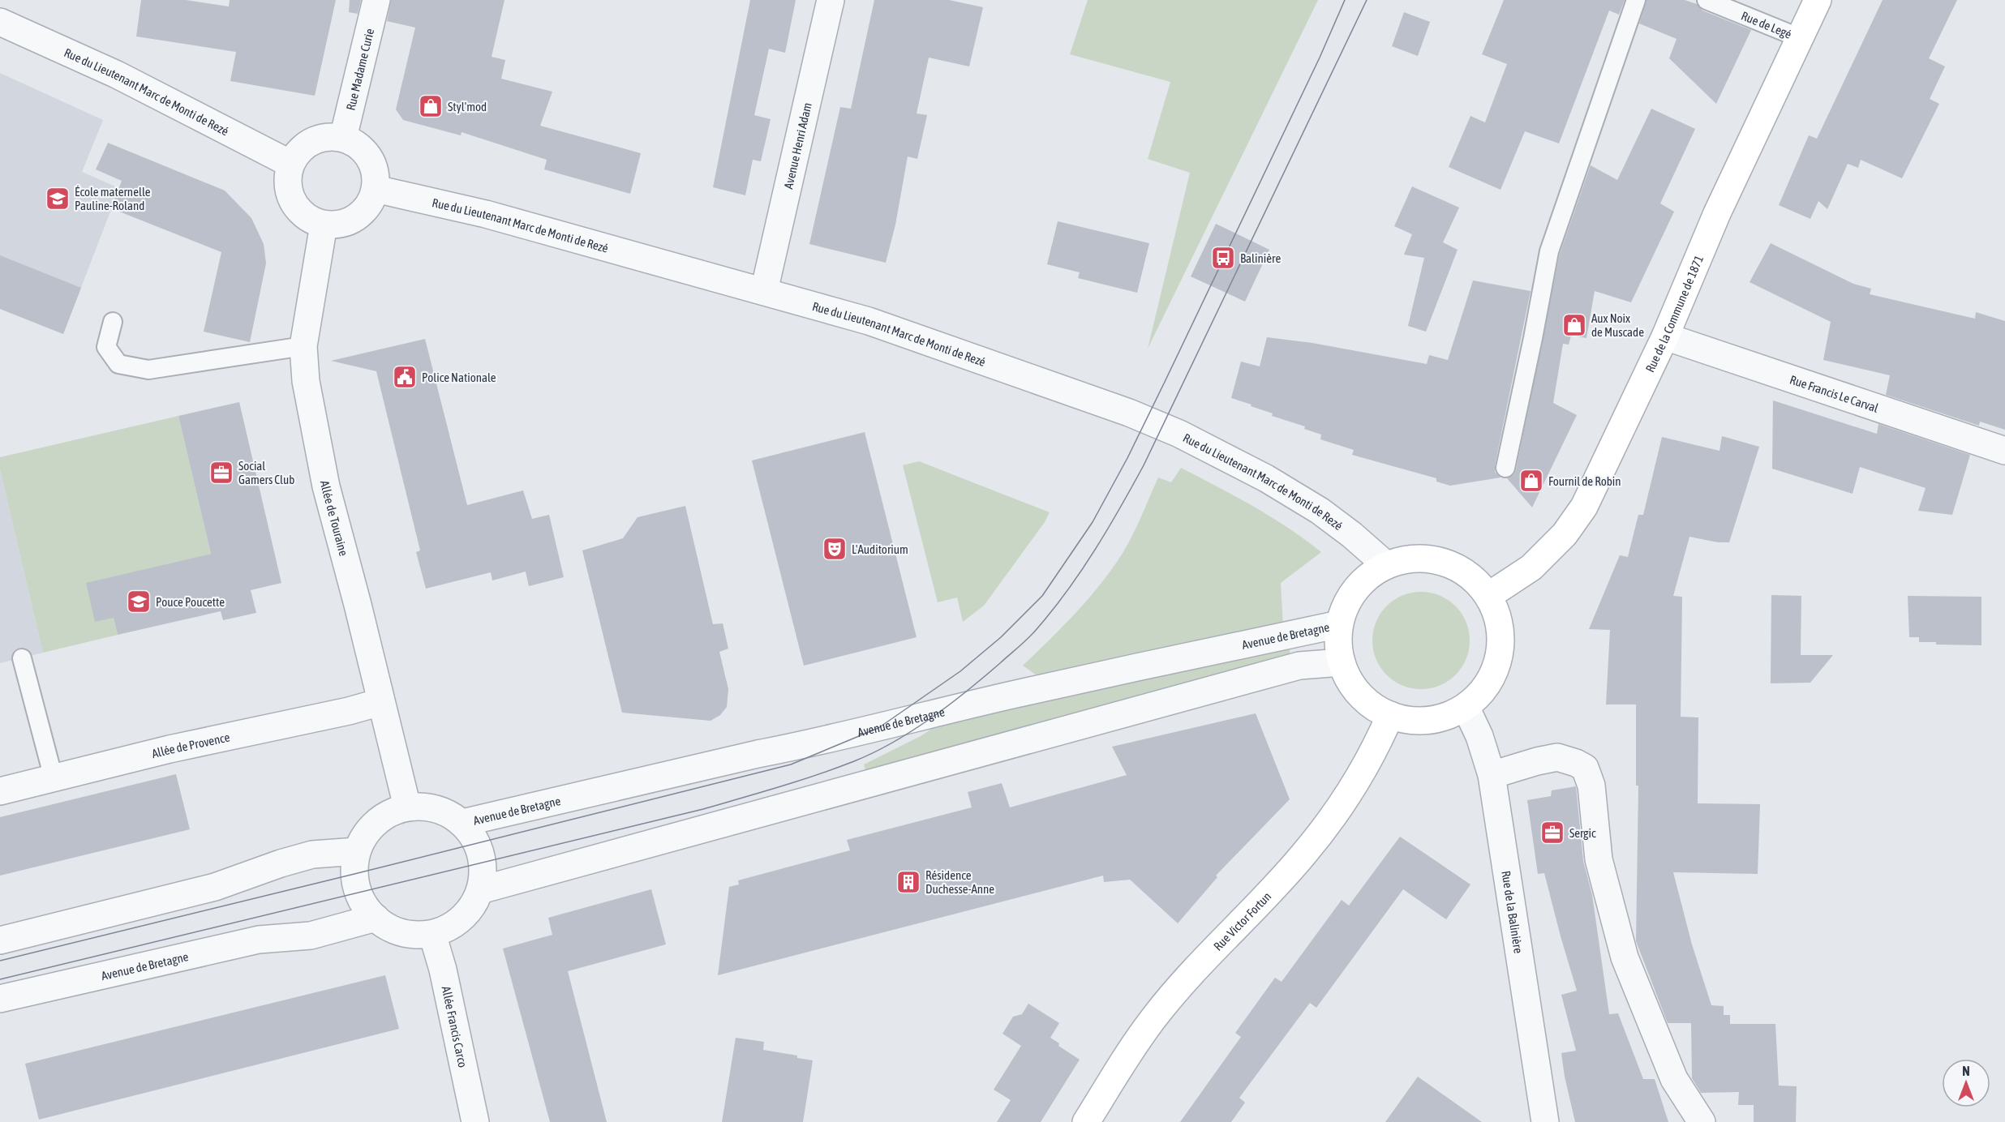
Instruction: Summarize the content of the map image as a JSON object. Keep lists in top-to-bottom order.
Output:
{
  "streets": {
    "street": [
      "Rue Madame Curie",
      "Rue du Lieutenant Marc de Monti de Rezé",
      "Avenue Henri Adam",
      "Rue de la Commune de 1871",
      "Rue Francis Le Carval",
      "Allée de Touraine",
      "Avenue de Bretagne",
      "Allée de Provence",
      "Rue de la Balinière",
      "Rue Victor Fortun",
      "Allée Francis Carco"
    ],
    "lane": ["Rue de Legé"]
  },
  "crossings": [
    ["Rue de Legé", "Rue de la Commune de 1871"],
    ["Rue Madame Curie", "Rue du Lieutenant Marc de Monti de Rezé"],
    ["Rue Madame Curie", "Allée de Touraine"],
    ["Rue du Lieutenant Marc de Monti de Rezé", "Avenue Henri Adam"],
    ["Rue du Lieutenant Marc de Monti de Rezé", "Rue de la Commune de 1871"],
    ["Rue du Lieutenant Marc de Monti de Rezé", "Allée de Touraine"],
    ["Rue du Lieutenant Marc de Monti de Rezé", "Avenue de Bretagne"],
    ["Rue du Lieutenant Marc de Monti de Rezé", "Rue de la Balinière"],
    ["Rue du Lieutenant Marc de Monti de Rezé", "Rue Victor Fortun"],
    ["Rue de la Commune de 1871", "Rue Francis Le Carval"],
    ["Rue de la Commune de 1871", "Avenue de Bretagne"],
    ["Rue de la Commune de 1871", "Rue de la Balinière"],
    ["Rue de la Commune de 1871", "Rue Victor Fortun"],
    ["Allée de Touraine", "Avenue de Bretagne"],
    ["Allée de Touraine", "Allée de Provence"],
    ["Allée de Touraine", "Allée Francis Carco"],
    ["Avenue de Bretagne", "Rue de la Balinière"],
    ["Avenue de Bretagne", "Rue Victor Fortun"],
    ["Avenue de Bretagne", "Allée Francis Carco"],
    ["Rue de la Balinière", "Rue Victor Fortun"]
  ],
  "places": {
    "shop": ["Styl'mod", "Aux Noix de Muscade", "Fournil de Robin"],
    "school or university": ["École maternelle Pauline-Roland", "Pouce Poucette"],
    "bus stop": ["Balinière"],
    "public building": ["Police Nationale"],
    "office": ["Social Gamers Club", "Sergic"],
    "theatre": ["L'Auditorium"],
    "building": ["Résidence Duchesse-Anne"]
  },
  "north": "top"
}
